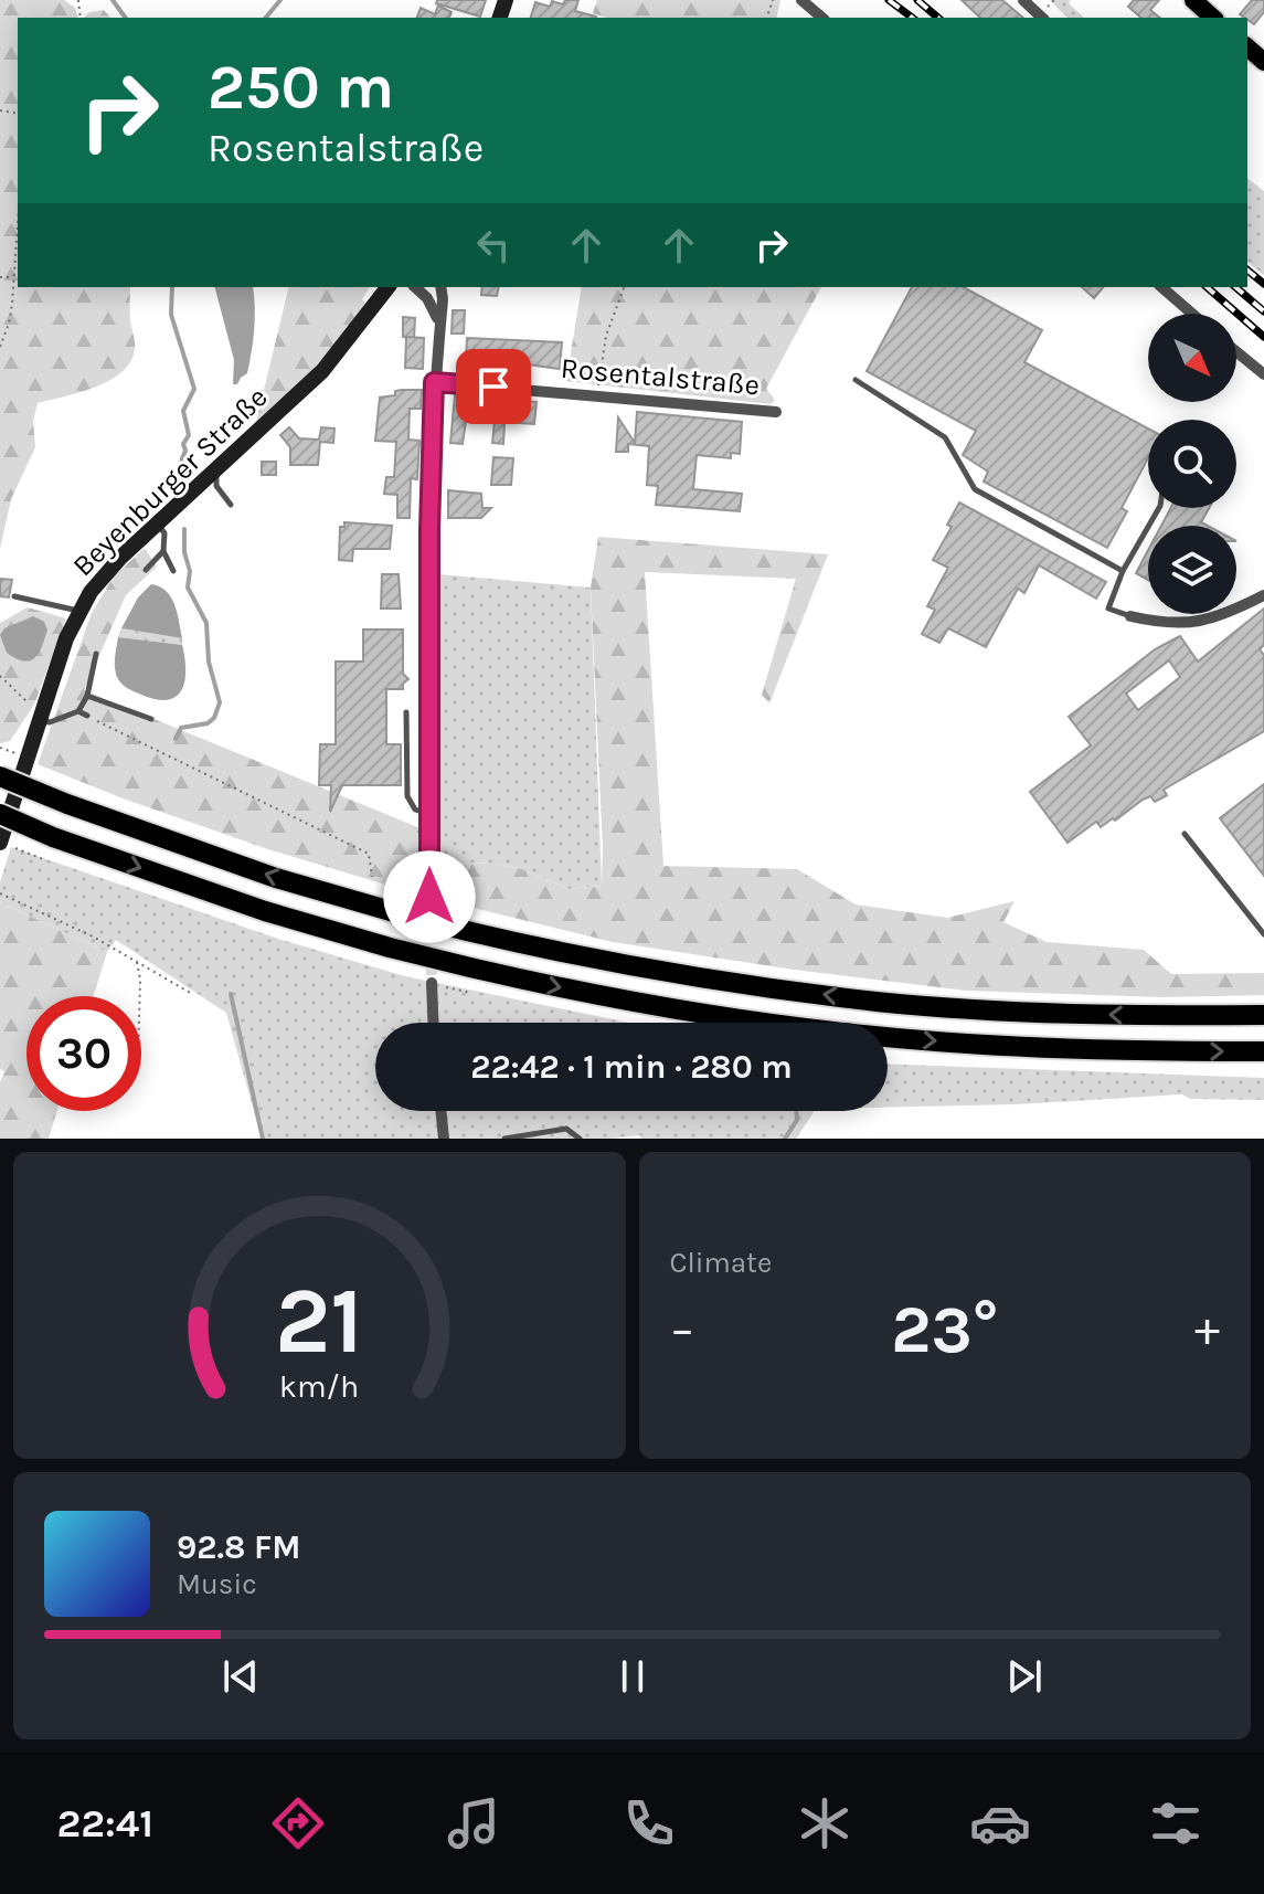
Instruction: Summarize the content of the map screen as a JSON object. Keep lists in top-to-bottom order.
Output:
{
  "streets": {
    "main road": ["Beyenburger Straße"],
    "street": ["Rosentalstraße"]
  },
  "north": "bottom right",
  "page": {
    "turn": ["250 m", "Rosentalstraße"],
    "limit": "30",
    "trip": "22:42 · 1 min · 280 m",
    "tile": "Climate",
    "heat": ["−", "23°", "+"],
    "song": ["92.8 FM", "Music"],
    "tabs": "22:41",
    "gauge": ["21", "km/h"]
  }
}
